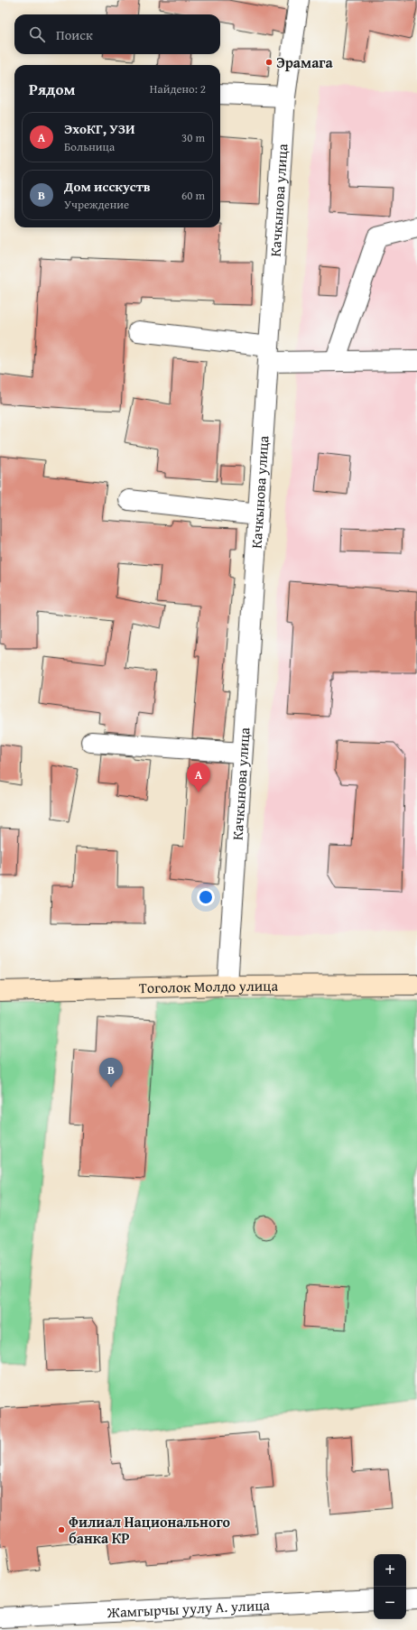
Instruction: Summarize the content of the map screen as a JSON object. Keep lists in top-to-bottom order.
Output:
{
  "streets": {
    "street": ["Качкынова улица", "Тоголок Молдо улица", "Жамгырчы уулу А. улица"]
  },
  "crossings": [
    ["Качкынова улица", "Тоголок Молдо улица"]
  ],
  "places": ["Эрамага", "Филиал Национального банка КР"],
  "page": {
    "search": "Поиск",
    "heading": ["Рядом", "Найдено: 2"],
    "list": [
      {
        "mark": "A",
        "name": "ЭхоКГ, УЗИ",
        "note": "Больница",
        "value": "30 m"
      },
      {
        "mark": "B",
        "name": "Дом исскуств",
        "note": "Учреждение",
        "value": "60 m"
      }
    ],
    "pins": ["A", "B"],
    "map_buttons": ["+", "−"]
  }
}
